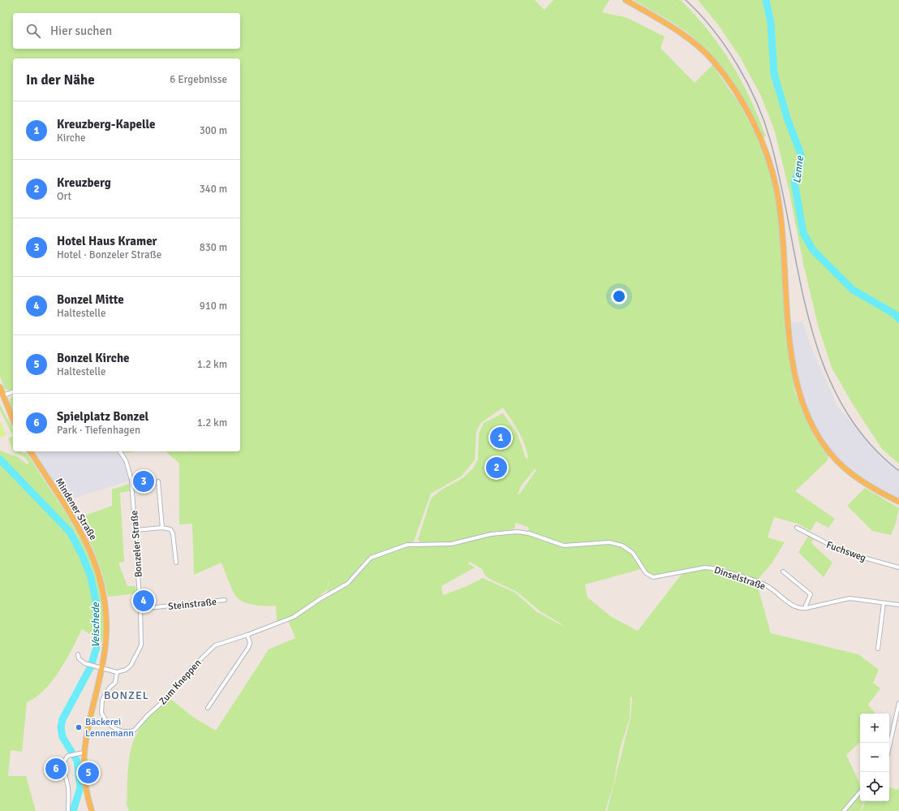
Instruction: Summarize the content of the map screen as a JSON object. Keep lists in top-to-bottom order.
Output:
{
  "streets": {
    "main road": ["Mindener Straße"],
    "street": [
      "Bonzeler Straße",
      "Fuchsweg",
      "Dinselstraße",
      "Steinstraße",
      "Zum Kneppen"
    ]
  },
  "crossings": [
    ["Bonzeler Straße", "Steinstraße"],
    ["Bonzeler Straße", "Zum Kneppen"],
    ["Dinselstraße", "Zum Kneppen"]
  ],
  "districts": ["BONZEL"],
  "water": ["Lenne", "Veischede"],
  "places": ["Bäckerei Lennemann"],
  "page": {
    "search": "Hier suchen",
    "heading": ["In der Nähe", "6 Ergebnisse"],
    "list": [
      {
        "mark": "1",
        "name": "Kreuzberg-Kapelle",
        "note": "Kirche",
        "value": "300 m"
      },
      {
        "mark": "2",
        "name": "Kreuzberg",
        "note": "Ort",
        "value": "340 m"
      },
      {
        "mark": "3",
        "name": "Hotel Haus Kramer",
        "note": "Hotel · Bonzeler Straße",
        "value": "830 m"
      },
      {
        "mark": "4",
        "name": "Bonzel Mitte",
        "note": "Haltestelle",
        "value": "910 m"
      },
      {
        "mark": "5",
        "name": "Bonzel Kirche",
        "note": "Haltestelle",
        "value": "1.2 km"
      },
      {
        "mark": "6",
        "name": "Spielplatz Bonzel",
        "note": "Park · Tiefenhagen",
        "value": "1.2 km"
      }
    ],
    "pins": [
      "1",
      "2",
      "3",
      "4",
      "6",
      "5"
    ],
    "map_buttons": ["+", "−"]
  }
}
